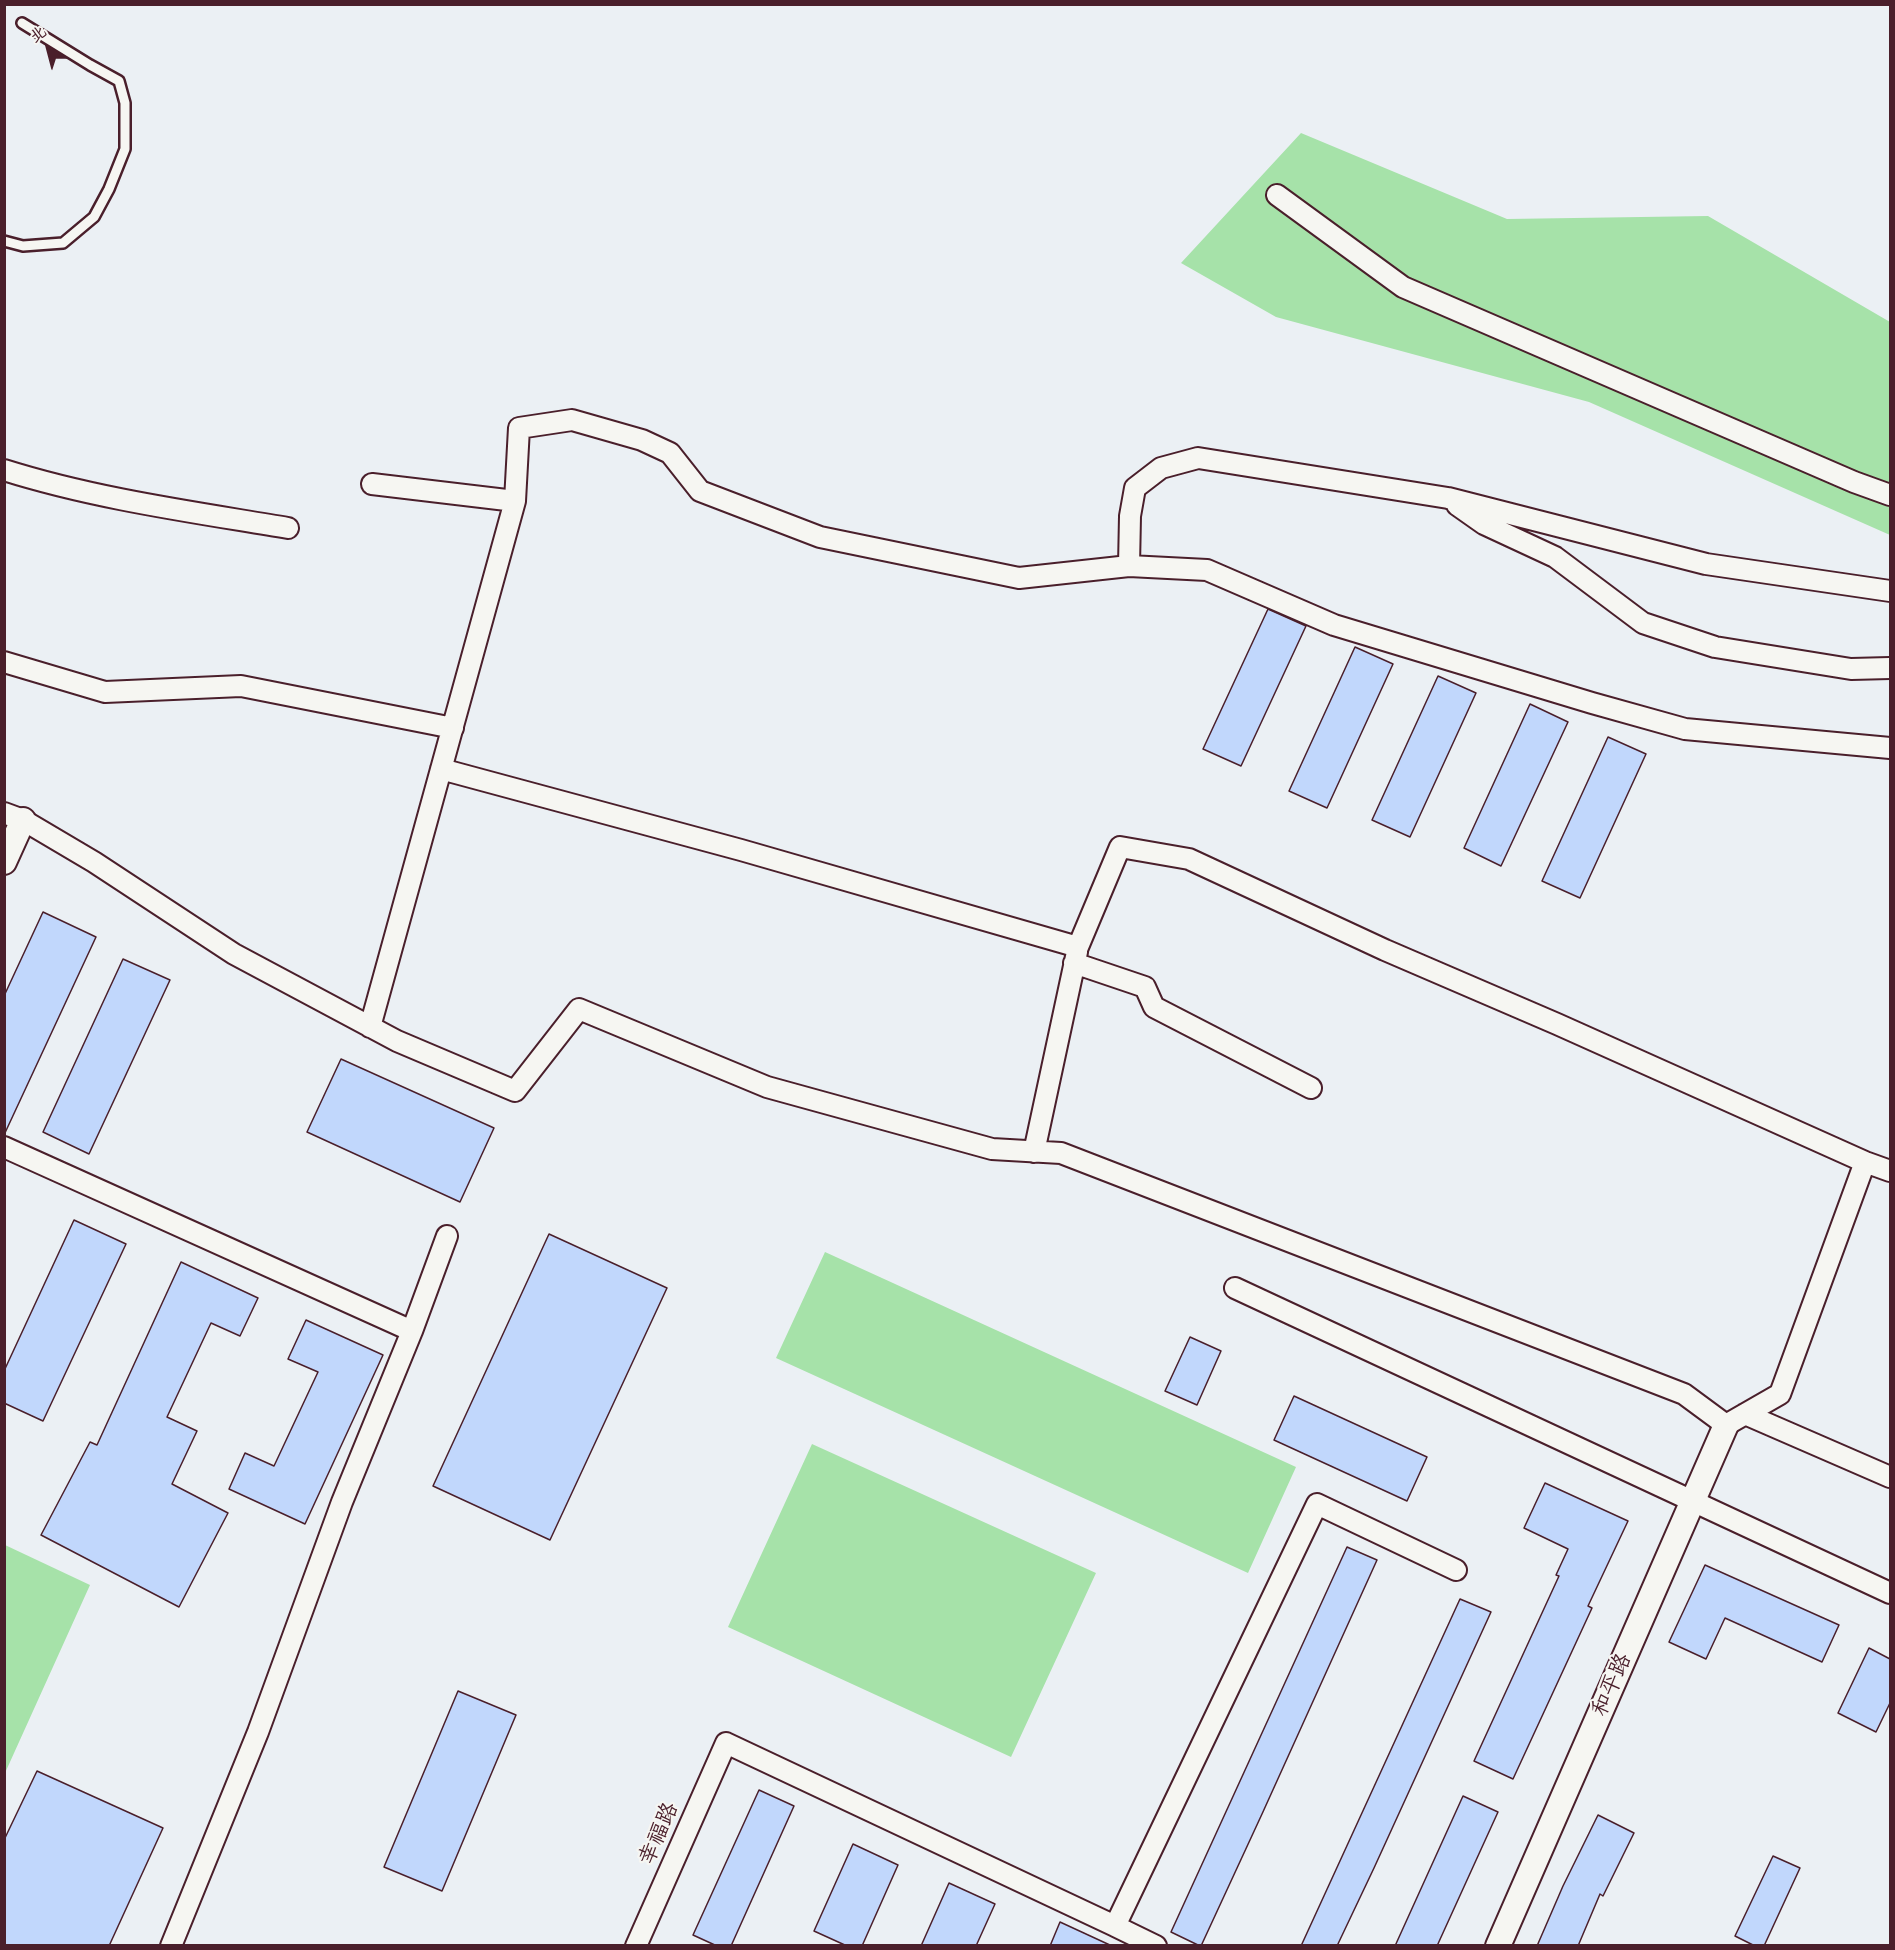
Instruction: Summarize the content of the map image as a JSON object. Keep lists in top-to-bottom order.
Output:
{
  "streets": {
    "street": ["和平路", "幸福路"]
  },
  "north": "top left"
}
